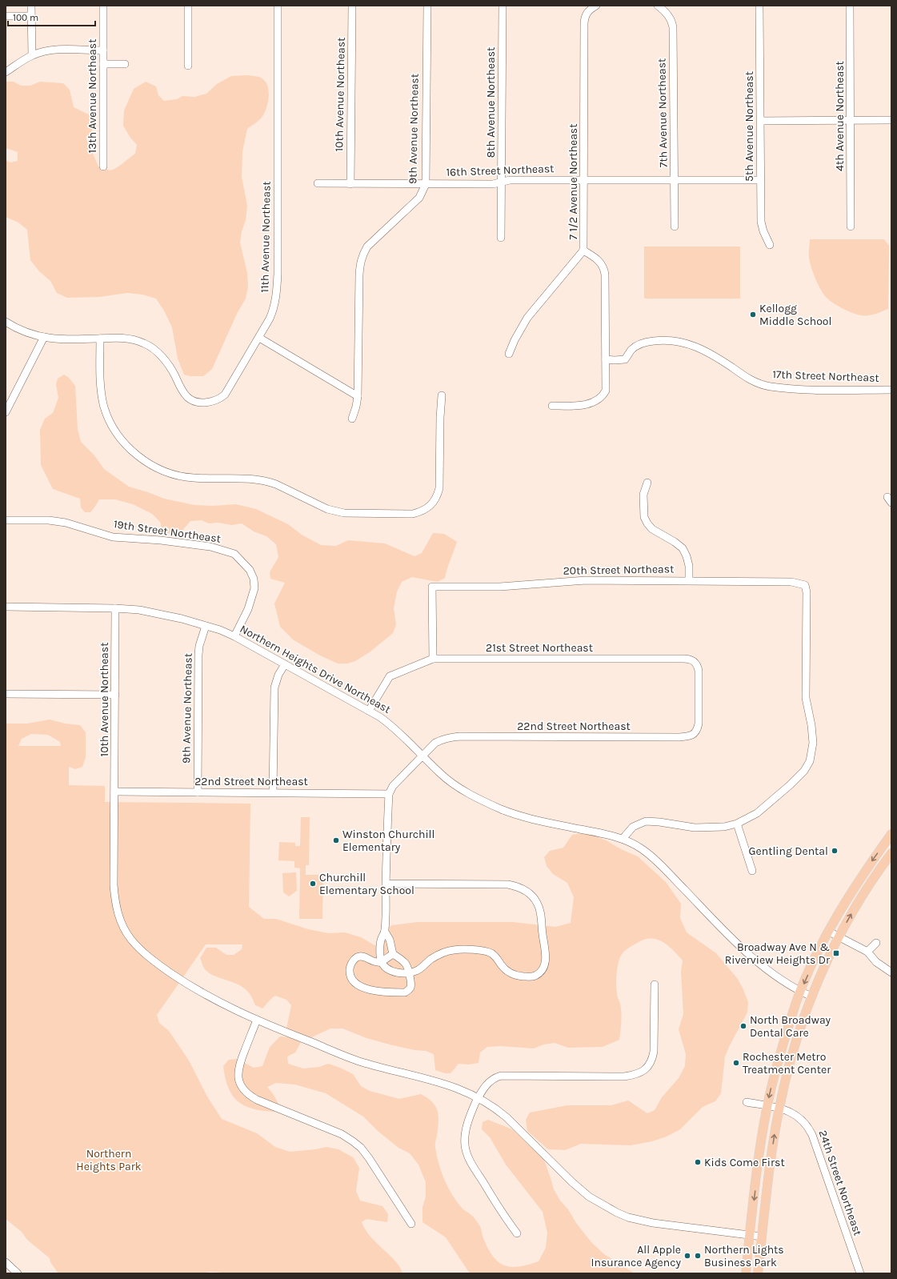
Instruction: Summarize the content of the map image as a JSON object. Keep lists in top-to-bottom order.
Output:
{
  "streets": {
    "street": [
      "10th Avenue Northeast",
      "13th Avenue Northeast",
      "8th Avenue Northeast",
      "7th Avenue Northeast",
      "4th Avenue Northeast",
      "5th Avenue Northeast",
      "9th Avenue Northeast",
      "16th Street Northeast",
      "7 1/2 Avenue Northeast",
      "11th Avenue Northeast",
      "17th Street Northeast",
      "19th Street Northeast",
      "20th Street Northeast",
      "21st Street Northeast",
      "Northern Heights Drive Northeast",
      "22nd Street Northeast",
      "24th Street Northeast"
    ]
  },
  "crossings": [
    ["10th Avenue Northeast", "16th Street Northeast"],
    ["10th Avenue Northeast", "Northern Heights Drive Northeast"],
    ["10th Avenue Northeast", "22nd Street Northeast"],
    ["8th Avenue Northeast", "16th Street Northeast"],
    ["7th Avenue Northeast", "16th Street Northeast"],
    ["5th Avenue Northeast", "16th Street Northeast"],
    ["9th Avenue Northeast", "16th Street Northeast"],
    ["9th Avenue Northeast", "Northern Heights Drive Northeast"],
    ["9th Avenue Northeast", "22nd Street Northeast"],
    ["16th Street Northeast", "7 1/2 Avenue Northeast"],
    ["7 1/2 Avenue Northeast", "17th Street Northeast"],
    ["19th Street Northeast", "Northern Heights Drive Northeast"],
    ["20th Street Northeast", "21st Street Northeast"],
    ["21st Street Northeast", "Northern Heights Drive Northeast"],
    ["21st Street Northeast", "22nd Street Northeast"],
    ["Northern Heights Drive Northeast", "22nd Street Northeast"]
  ],
  "parks": ["Northern Heights Park"],
  "places": {
    "other": [
      "Kellogg Middle School",
      "Winston Churchill Elementary",
      "Gentling Dental",
      "Churchill Elementary School",
      "North Broadway Dental Care",
      "Rochester Metro Treatment Center",
      "Kids Come First",
      "All Apple Insurance Agency",
      "Northern Lights Business Park"
    ],
    "transit": ["Broadway Ave N & Riverview Heights Dr"]
  },
  "scale_bar": "100 m"
}
